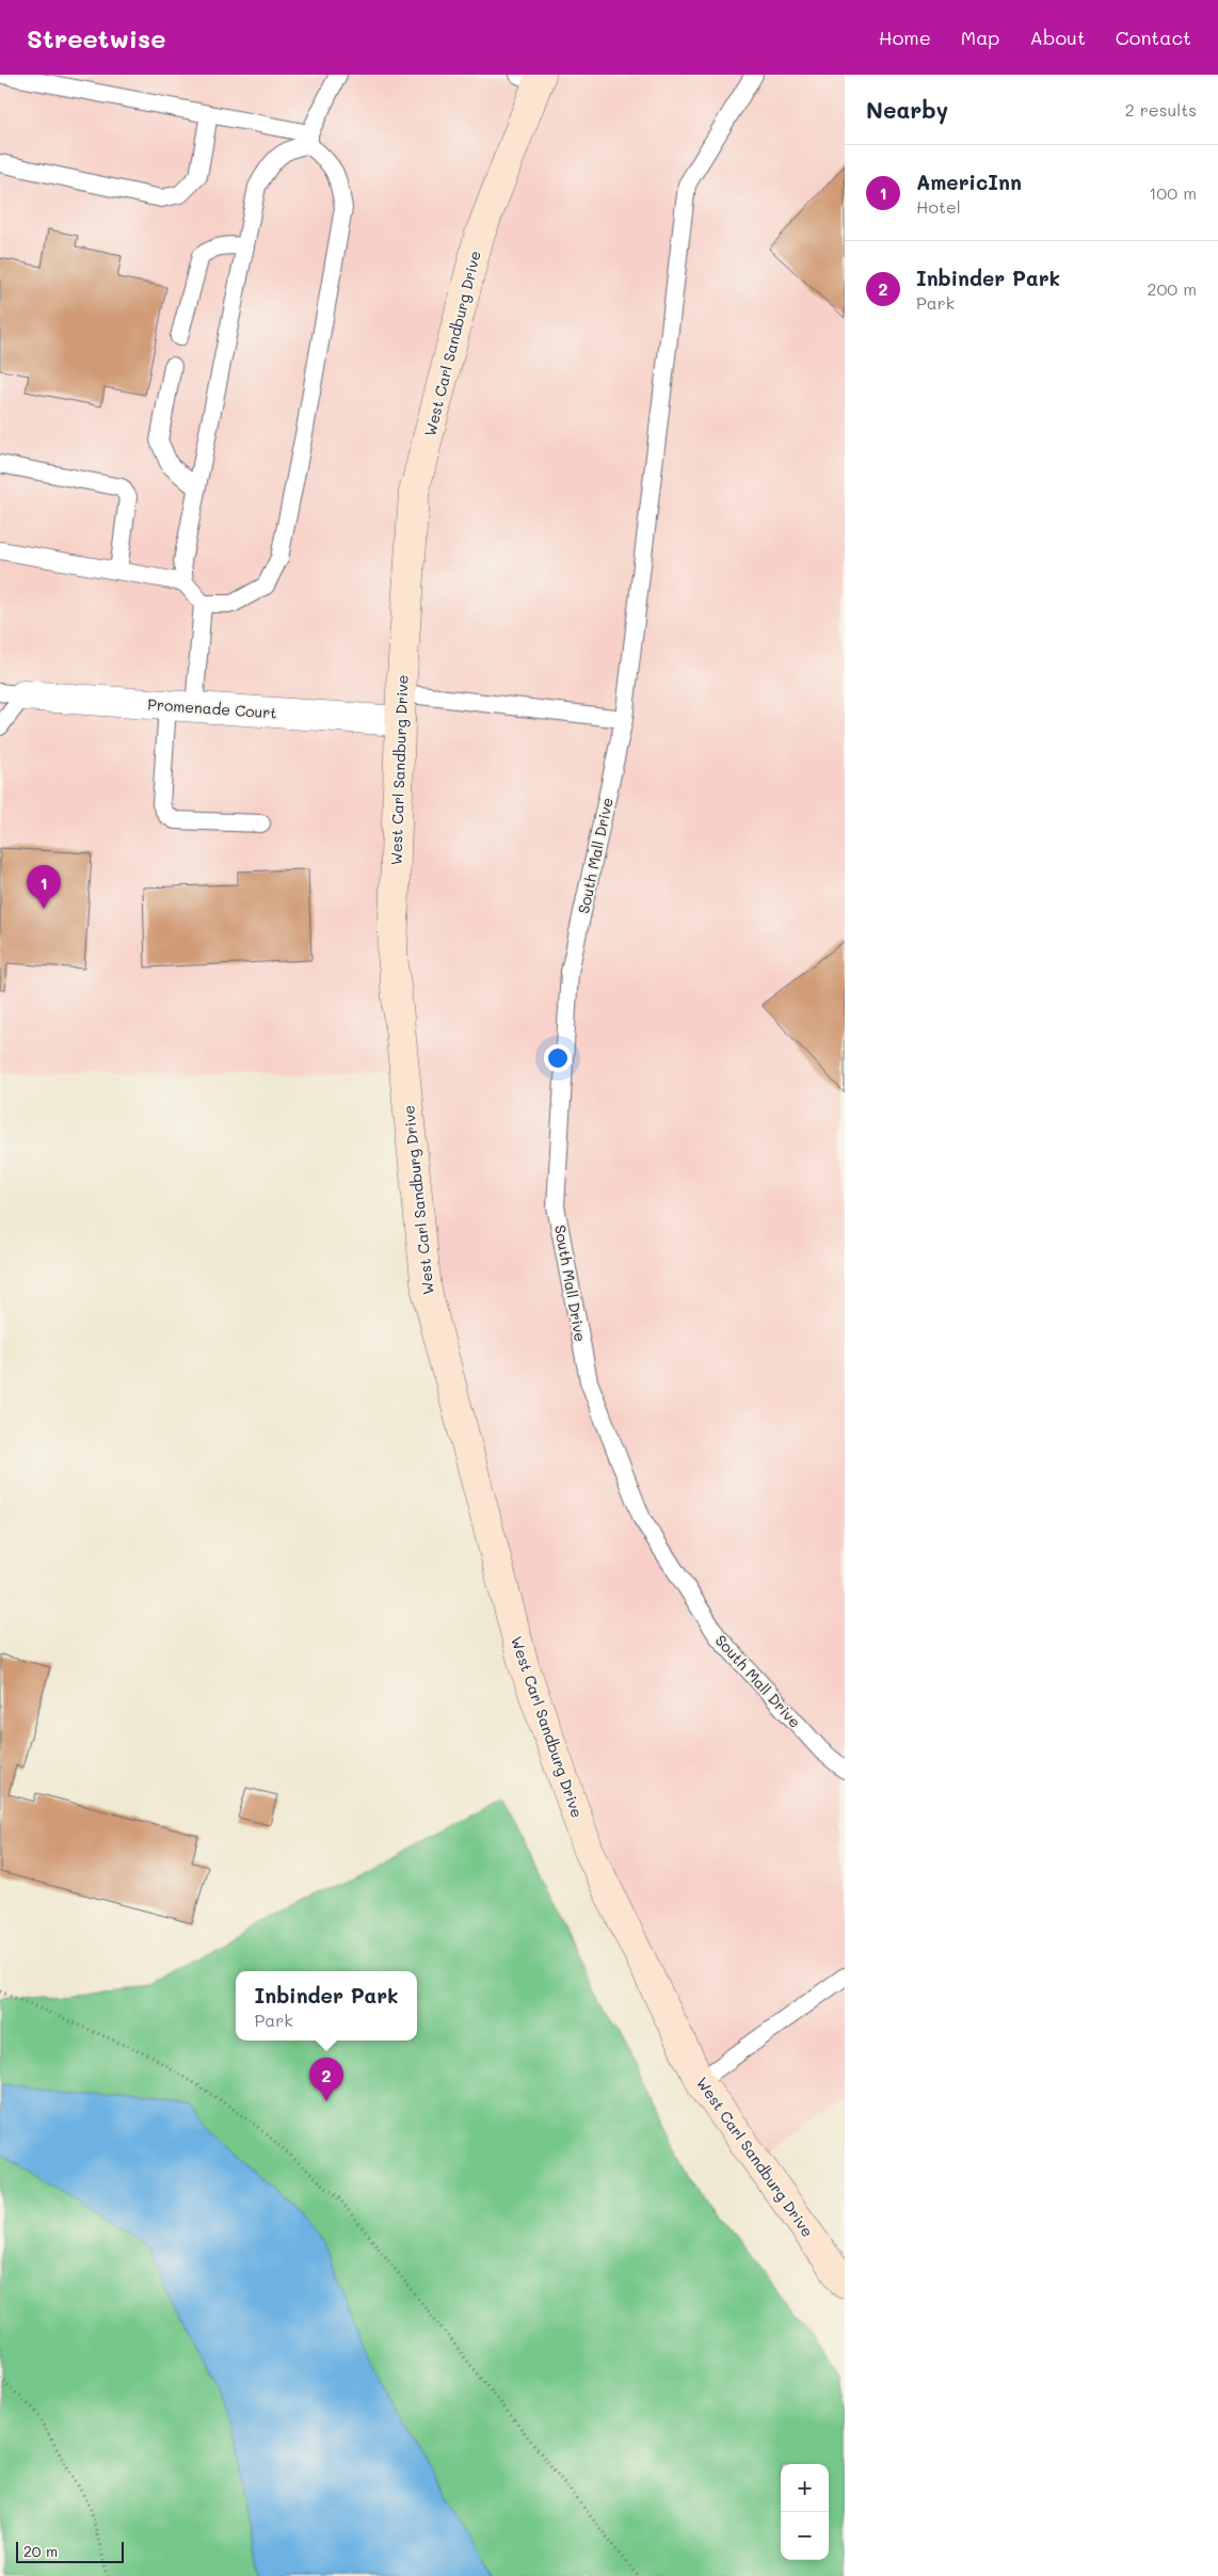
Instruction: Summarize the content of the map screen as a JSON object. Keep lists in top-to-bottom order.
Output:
{
  "streets": {
    "street": ["West Carl Sandburg Drive", "Promenade Court"],
    "lane": ["South Mall Drive"]
  },
  "crossings": [
    ["West Carl Sandburg Drive", "Promenade Court"]
  ],
  "scale_bar": "20 m",
  "page": {
    "header": "Streetwise",
    "nav": [
      "Home",
      "Map",
      "About",
      "Contact"
    ],
    "heading": ["Nearby", "2 results"],
    "list": [
      {
        "mark": "1",
        "name": "AmericInn",
        "note": "Hotel",
        "value": "100 m"
      },
      {
        "mark": "2",
        "name": "Inbinder Park",
        "note": "Park",
        "value": "200 m"
      }
    ],
    "pins": ["1", "2"],
    "popup": ["Inbinder Park", "Park"],
    "map_buttons": ["+", "−"],
    "scale": "20 m"
  }
}
